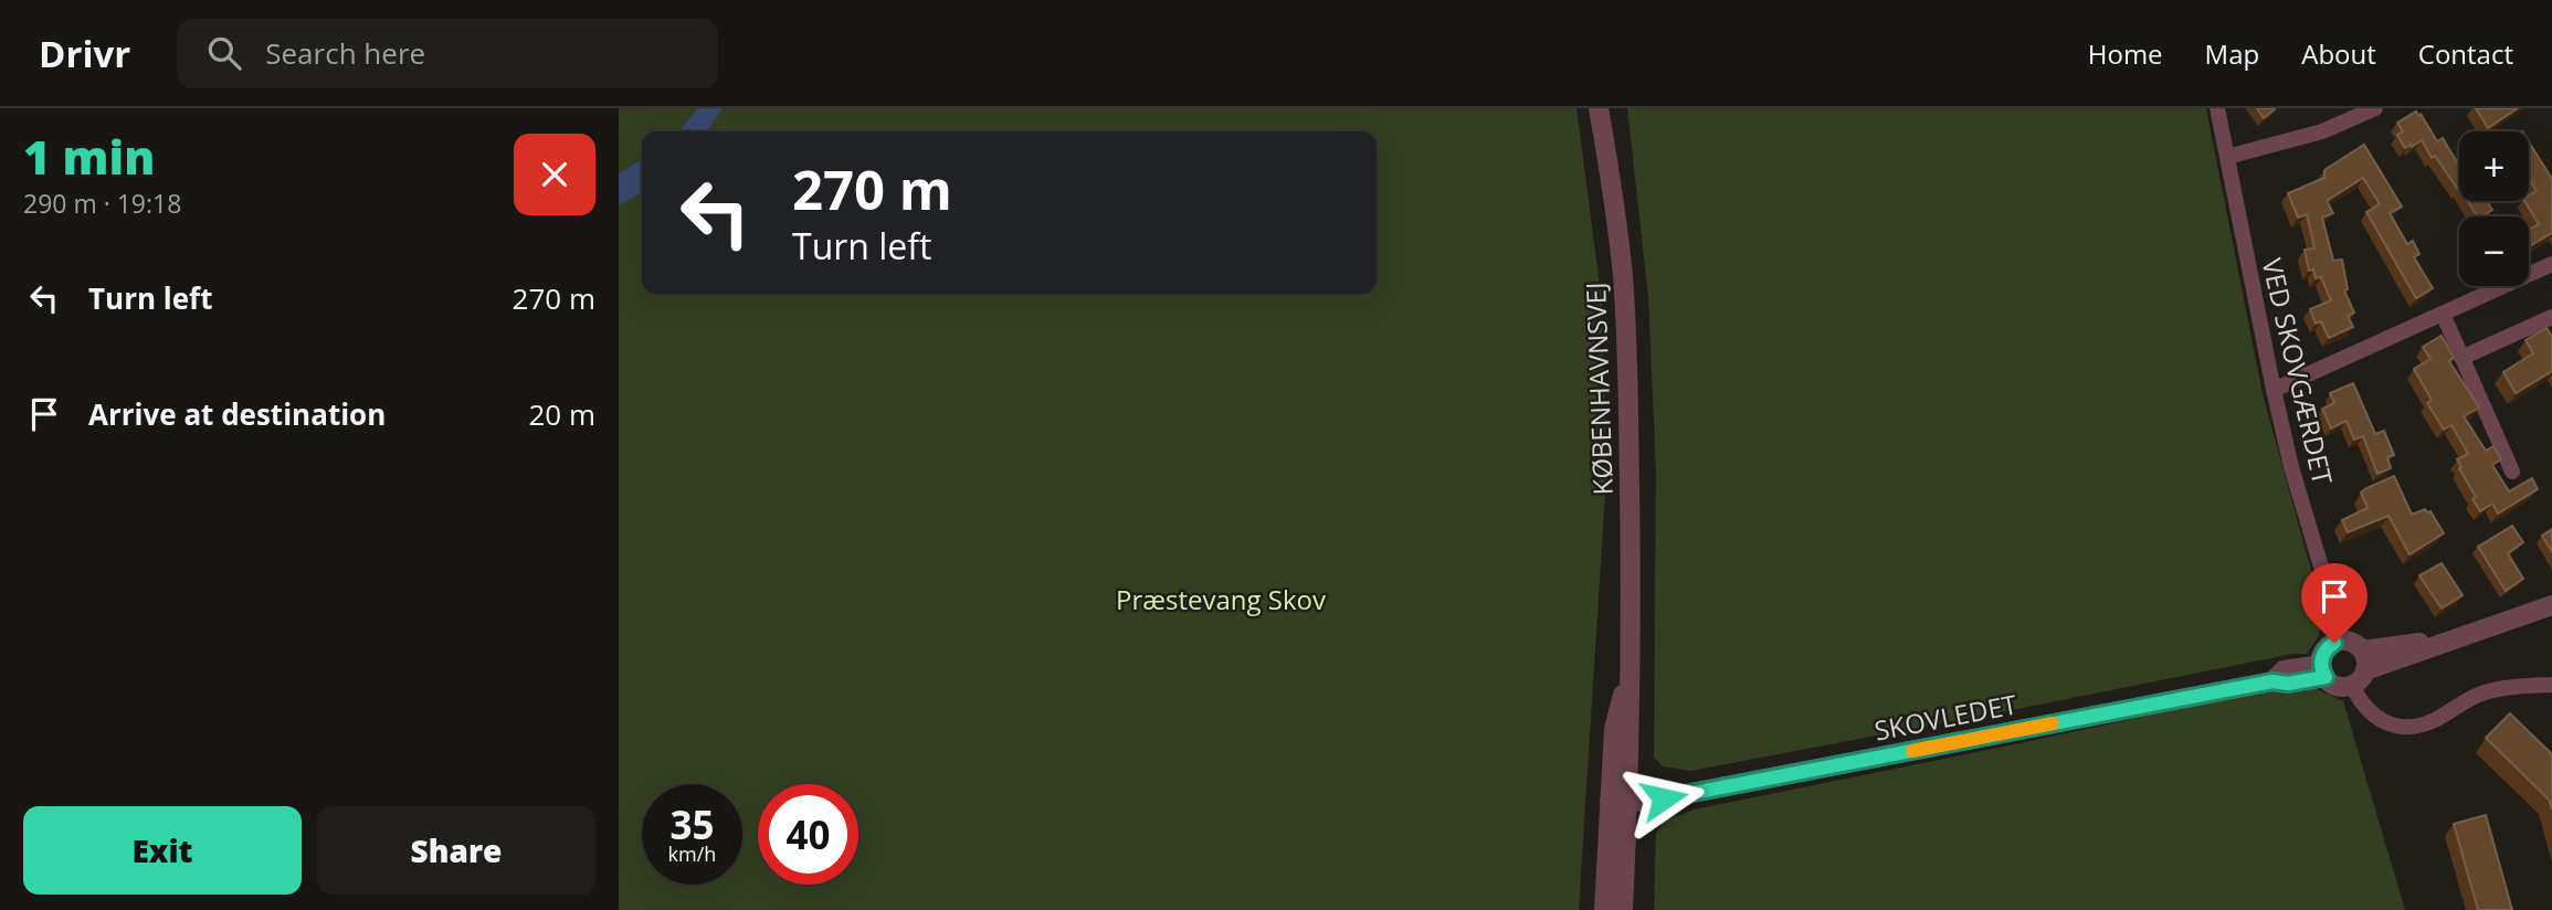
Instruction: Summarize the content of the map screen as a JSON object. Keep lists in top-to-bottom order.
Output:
{
  "streets": {
    "street": ["VED SKOVGÆRDET", "KØBENHAVNSVEJ", "SKOVLEDET"]
  },
  "crossings": [
    ["VED SKOVGÆRDET", "SKOVLEDET"],
    ["KØBENHAVNSVEJ", "SKOVLEDET"]
  ],
  "parks": ["Præstevang Skov"],
  "page": {
    "header": "Drivr",
    "search": "Search here",
    "nav": [
      "Home",
      "Map",
      "About",
      "Contact"
    ],
    "heading": ["1 min", "290 m · 19:18"],
    "map_buttons": ["+", "−"],
    "turn": ["270 m", "Turn left"],
    "list": [
      {
        "name": "Turn left",
        "value": "270 m"
      },
      {
        "name": "Arrive at destination",
        "value": "20 m"
      }
    ],
    "speed": "35 km/h",
    "limit": "40",
    "buttons": ["Exit", "Share"]
  }
}
